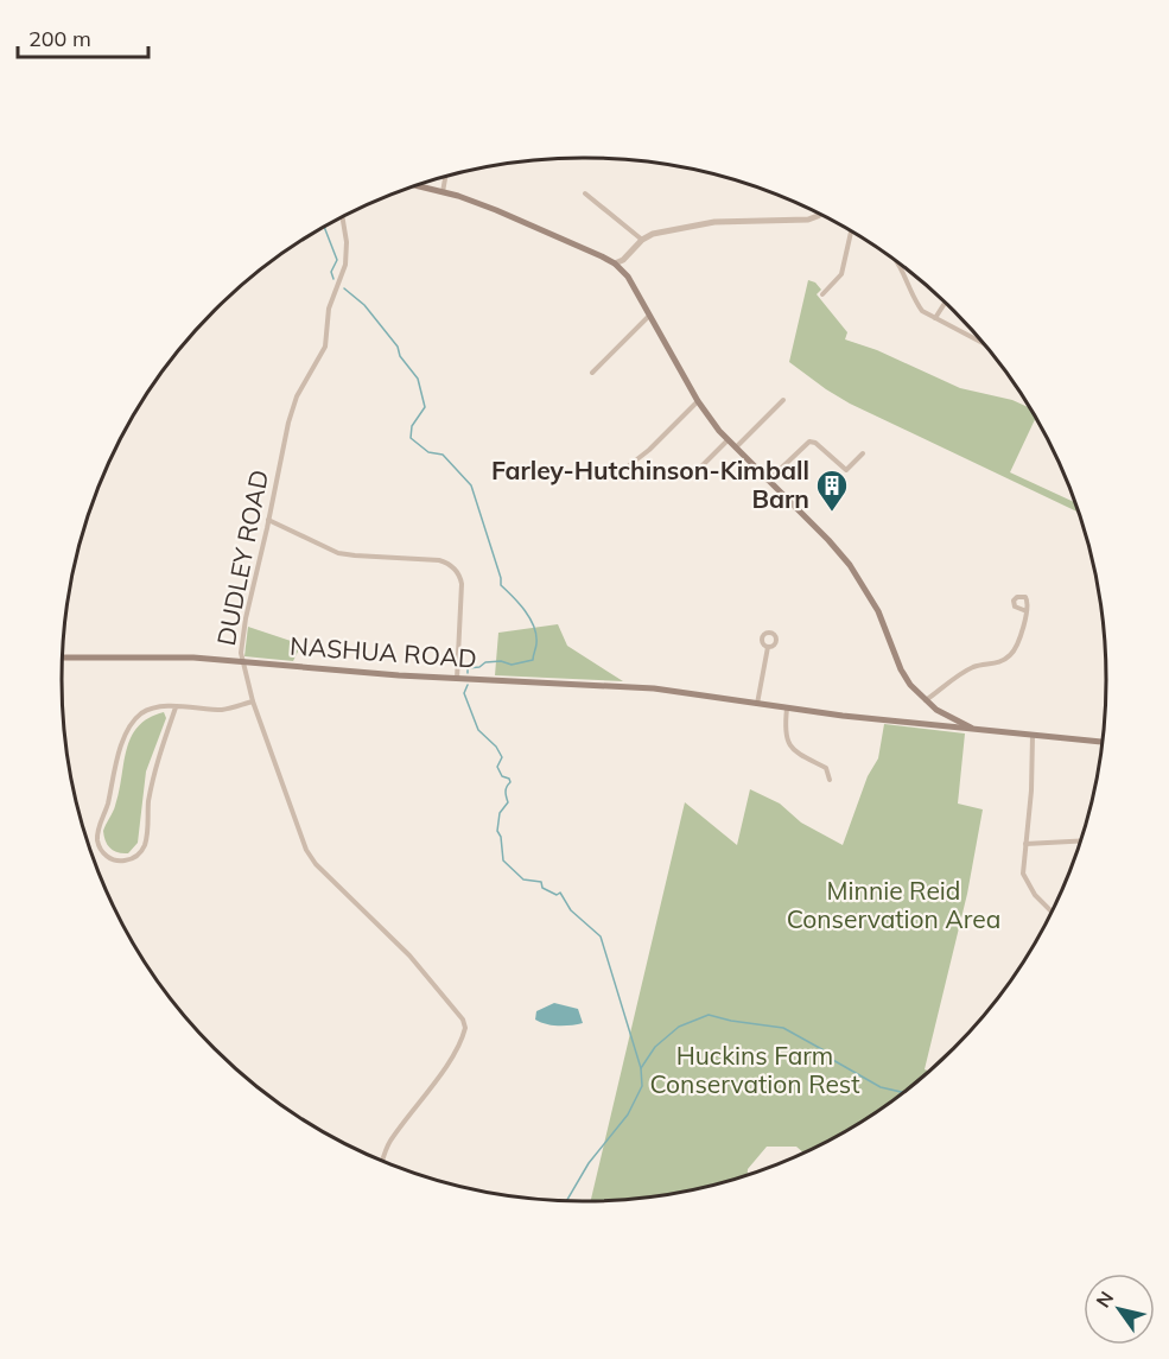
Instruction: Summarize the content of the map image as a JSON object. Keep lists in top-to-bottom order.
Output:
{
  "streets": {
    "main road": ["NASHUA ROAD"],
    "street": ["DUDLEY ROAD"]
  },
  "crossings": [
    ["DUDLEY ROAD", "NASHUA ROAD"]
  ],
  "parks": ["Minnie Reid Conservation Area", "Huckins Farm Conservation Rest"],
  "places": {
    "building": ["Farley-Hutchinson-Kimball Barn"]
  },
  "scale_bar": "200 m",
  "north": "top left"
}
